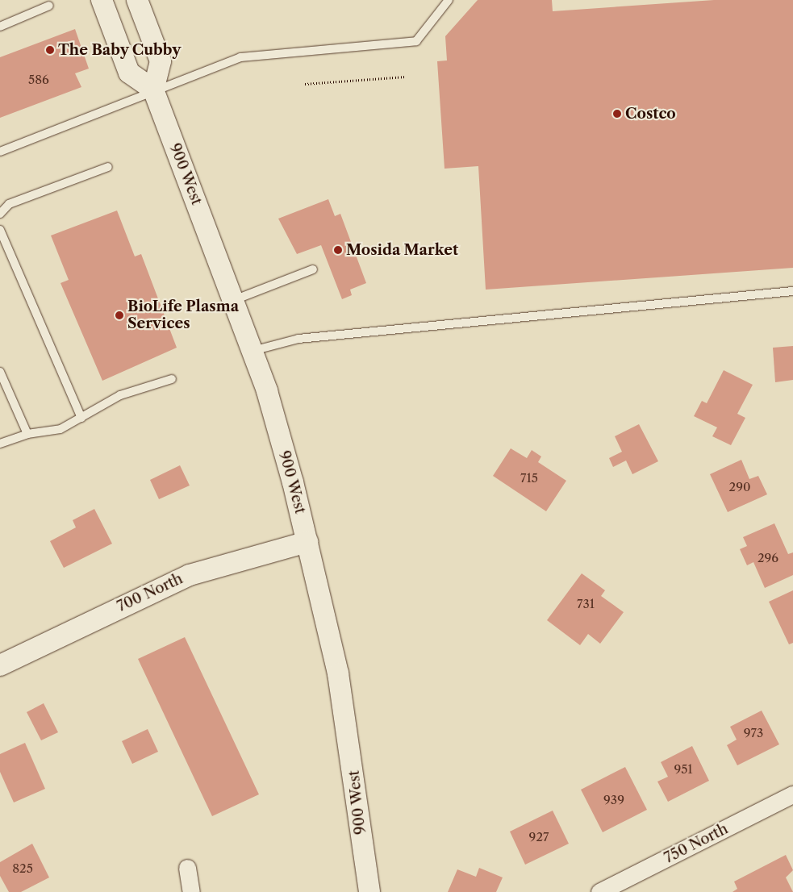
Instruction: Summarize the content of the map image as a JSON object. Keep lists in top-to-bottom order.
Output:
{
  "streets": {
    "street": ["900 West", "700 North", "750 North"]
  },
  "crossings": [
    ["900 West", "700 North"]
  ],
  "places": [
    "The Baby Cubby",
    "Costco",
    "Mosida Market",
    "BioLife Plasma Services"
  ],
  "house_numbers": [
    "586",
    "715",
    "290",
    "296",
    "731",
    "973",
    "951",
    "939",
    "927",
    "825"
  ]
}
